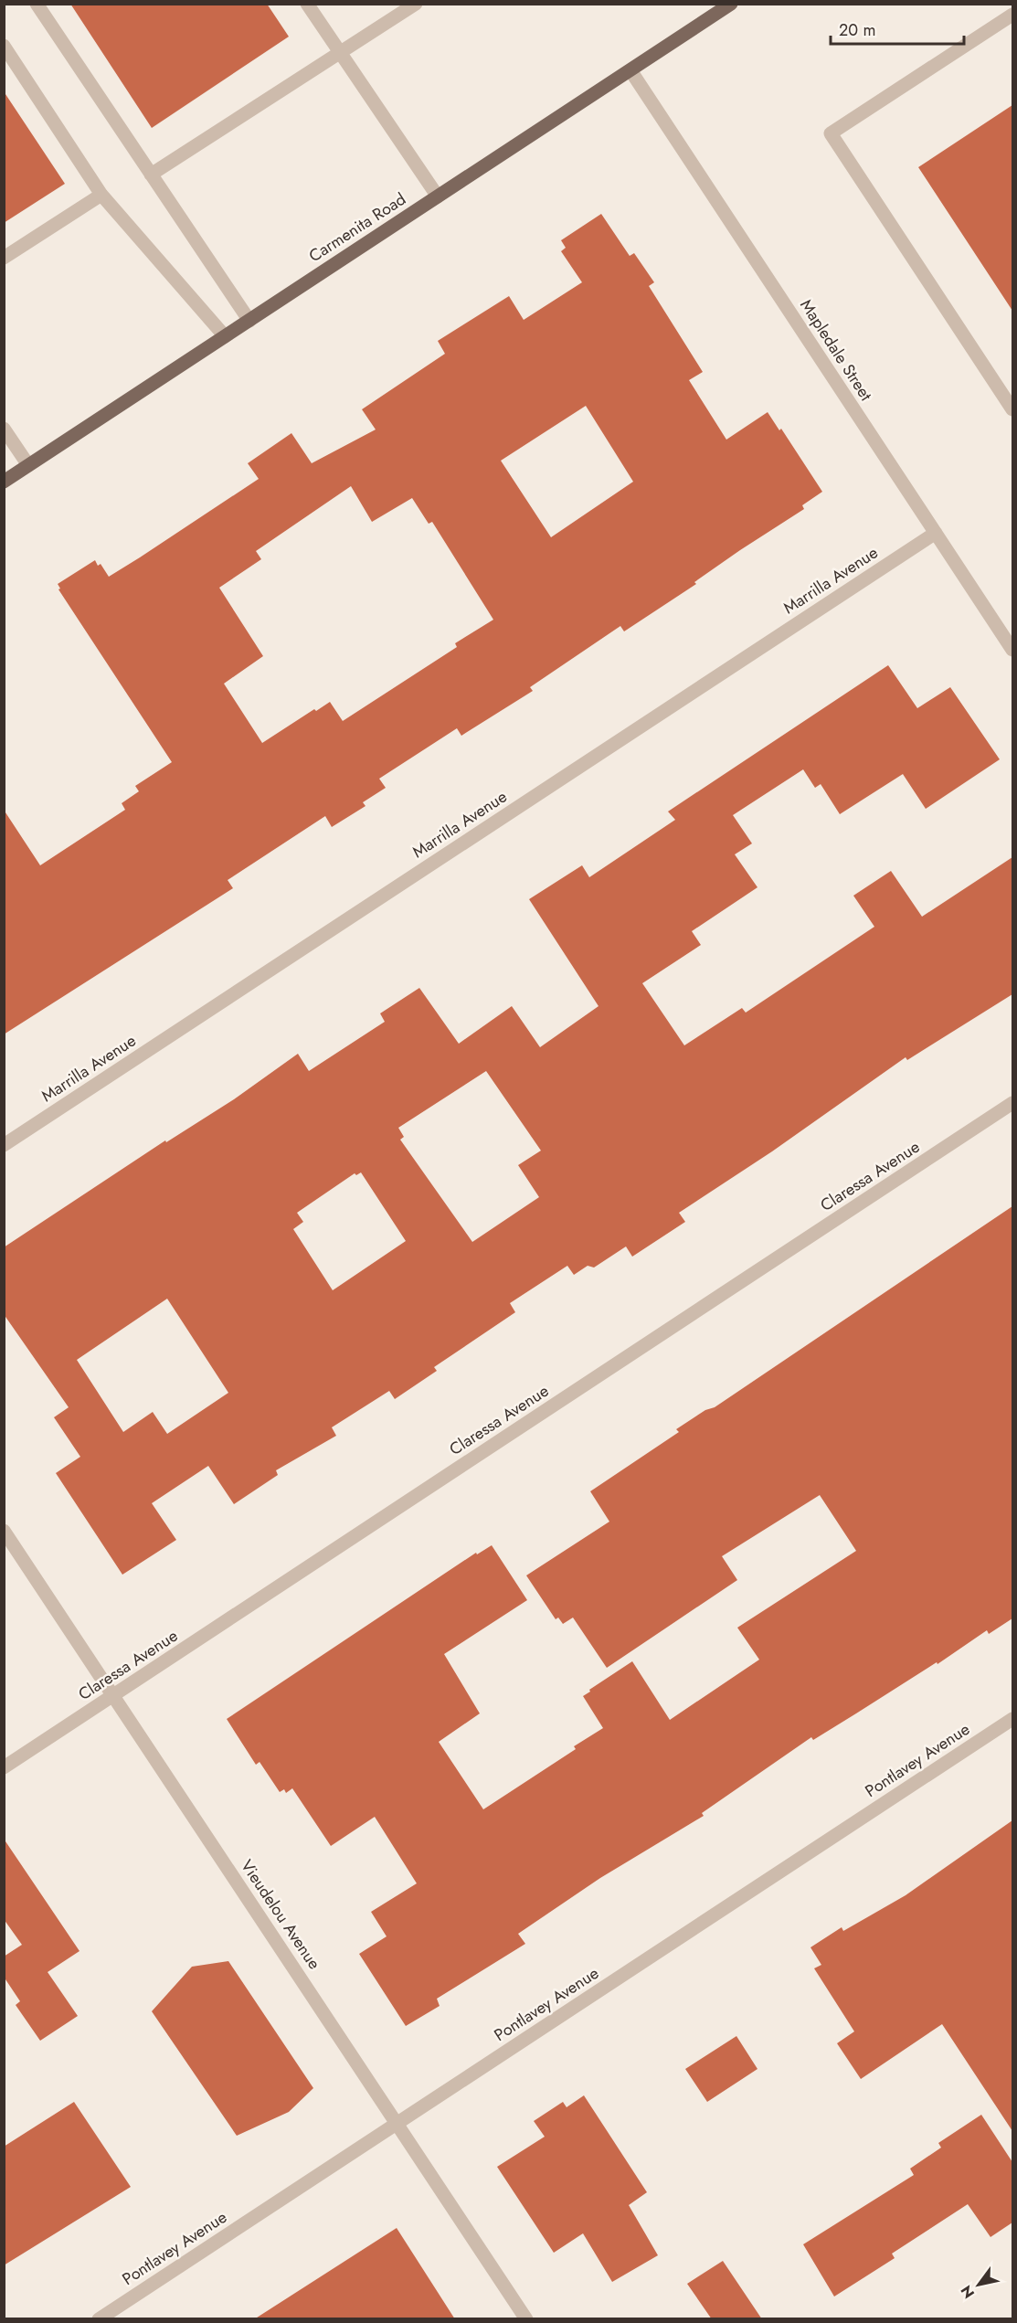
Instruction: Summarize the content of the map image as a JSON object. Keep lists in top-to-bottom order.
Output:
{
  "streets": {
    "main road": ["Carmenita Road"],
    "street": [
      "Mapledale Street",
      "Marrilla Avenue",
      "Claressa Avenue",
      "Pontlavey Avenue",
      "Vieudelou Avenue"
    ]
  },
  "crossings": [
    ["Carmenita Road", "Mapledale Street"],
    ["Mapledale Street", "Marrilla Avenue"],
    ["Claressa Avenue", "Vieudelou Avenue"],
    ["Pontlavey Avenue", "Vieudelou Avenue"]
  ],
  "scale_bar": "20 m",
  "north": "bottom left"
}
